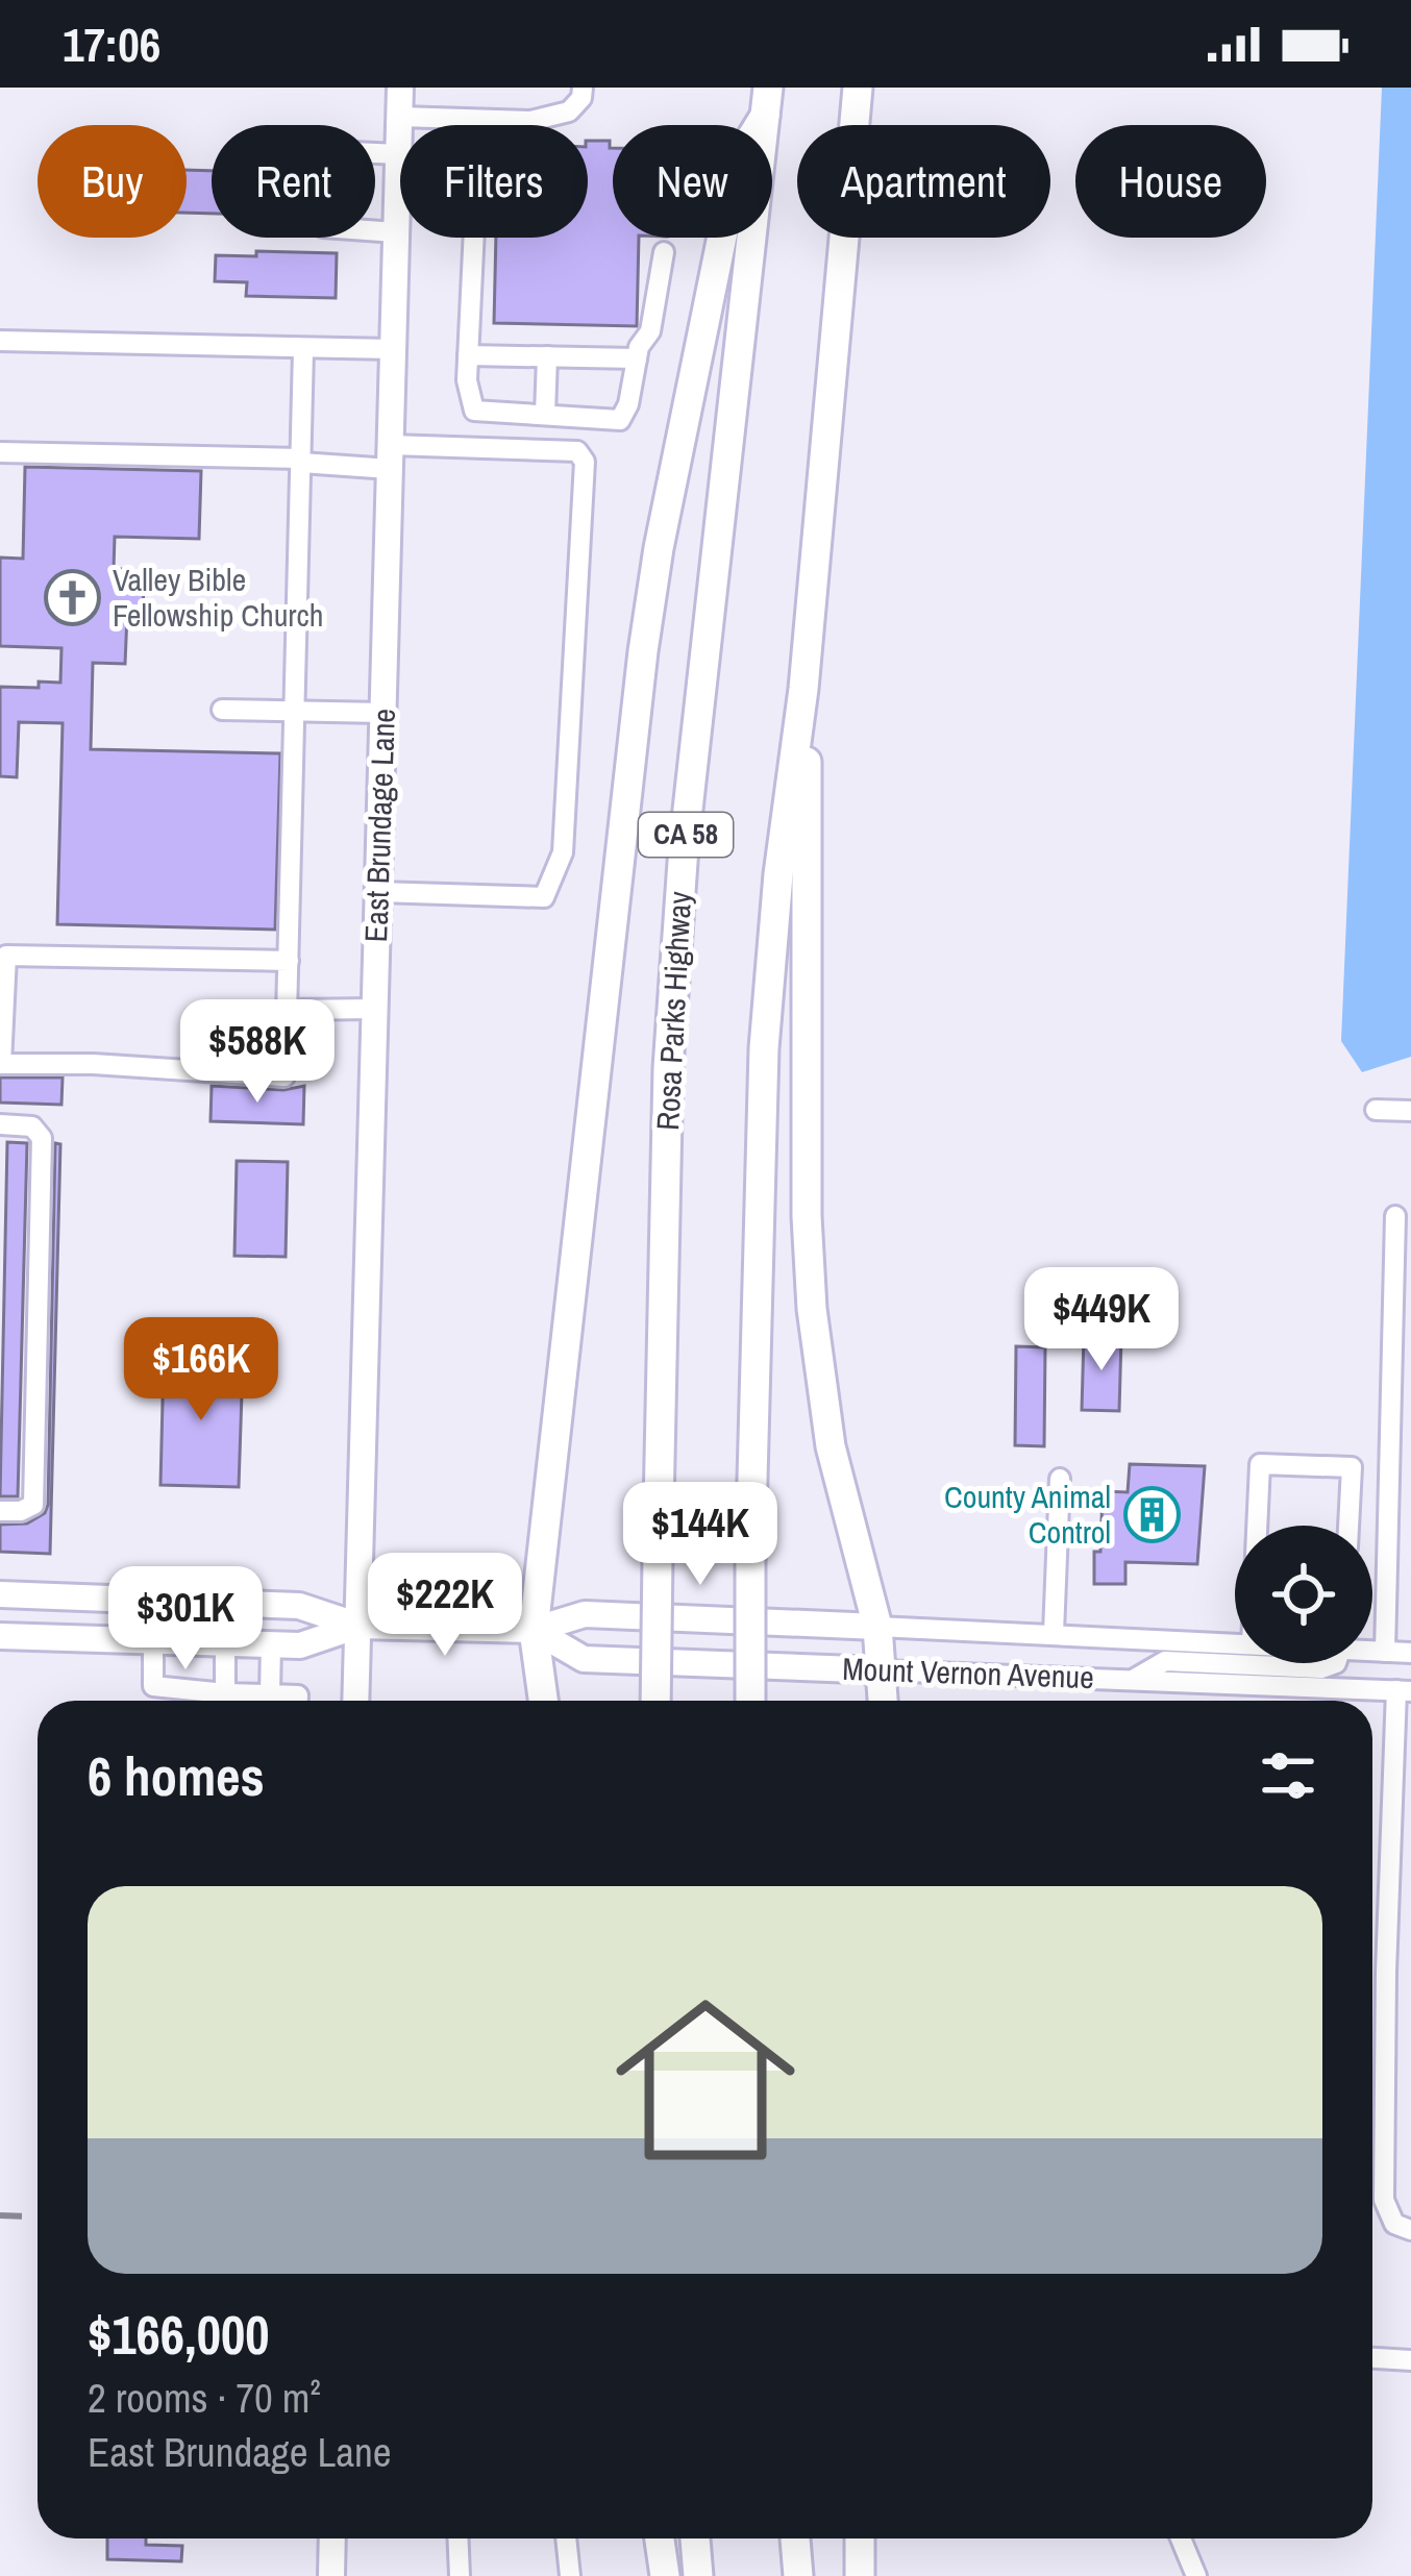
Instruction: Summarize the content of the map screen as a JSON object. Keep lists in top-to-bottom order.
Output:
{
  "streets": {
    "highway": ["CA 58", "Rosa Parks Highway"],
    "main road": ["East Brundage Lane", "Mount Vernon Avenue"]
  },
  "crossings": [
    ["East Brundage Lane", "Mount Vernon Avenue"]
  ],
  "places": {
    "church": ["Valley Bible Fellowship Church"],
    "building": ["County Animal Control"]
  },
  "page": {
    "status": "17:06",
    "chip": [
      "Buy",
      "Rent",
      "Filters",
      "New",
      "Apartment",
      "House"
    ],
    "price": [
      "$588K",
      "$449K",
      "$166K",
      "$144K",
      "$222K",
      "$301K"
    ],
    "heading": "6 homes",
    "list": [
      {
        "name": "$166,000",
        "note": "2 rooms · 70 m² · East Brundage Lane"
      }
    ]
  }
}
